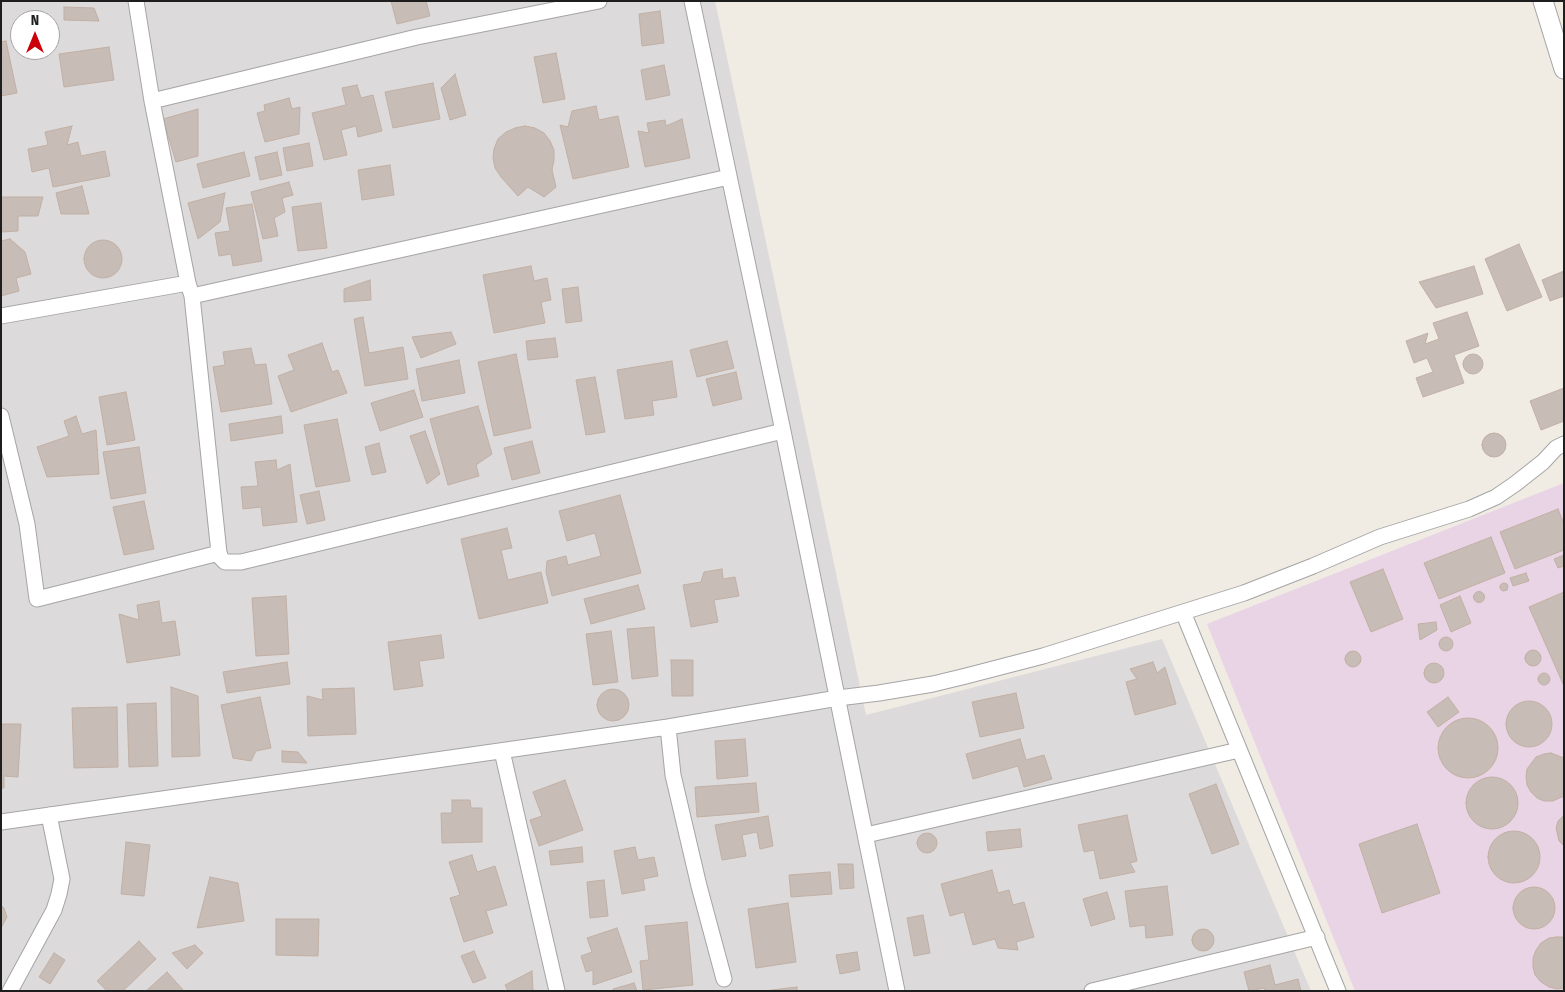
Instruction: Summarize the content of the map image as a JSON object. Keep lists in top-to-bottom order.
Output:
{
  "north": "top"
}
